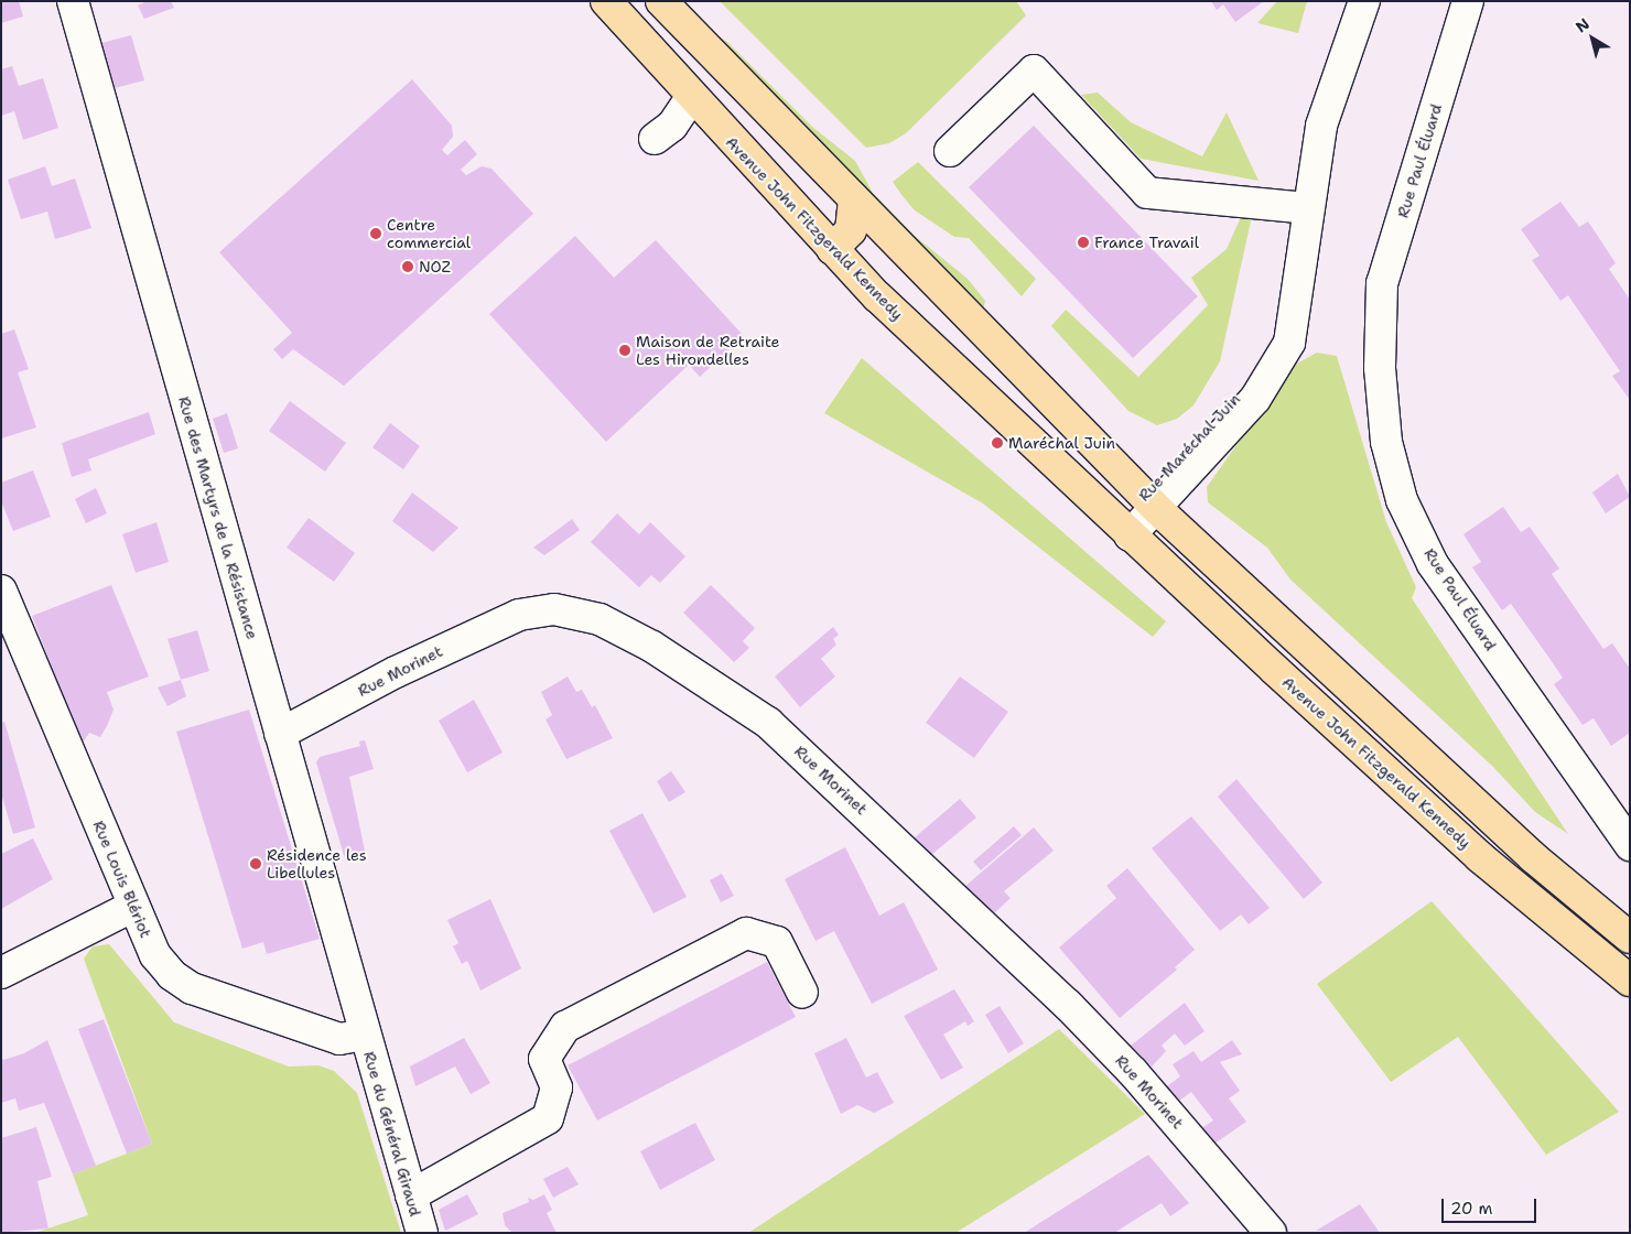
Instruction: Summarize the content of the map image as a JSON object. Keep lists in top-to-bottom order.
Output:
{
  "streets": {
    "main road": ["Avenue John Fitzgerald Kennedy"],
    "street": [
      "Rue Paul Éluard",
      "Rue Maréchal Juin",
      "Rue des Martyrs de la Résistance",
      "Rue Morinet",
      "Rue Louis Blériot",
      "Rue du Général Giraud"
    ]
  },
  "crossings": [
    ["Rue des Martyrs de la Résistance", "Rue Morinet"],
    ["Rue des Martyrs de la Résistance", "Rue Louis Blériot"],
    ["Rue des Martyrs de la Résistance", "Rue du Général Giraud"],
    ["Rue Louis Blériot", "Rue du Général Giraud"]
  ],
  "places": [
    "Centre commercial",
    "France Travail",
    "NOZ",
    "Maison de Retraite Les Hirondelles",
    "Maréchal Juin",
    "Résidence les Libellules"
  ],
  "scale_bar": "20 m",
  "north": "top left"
}
